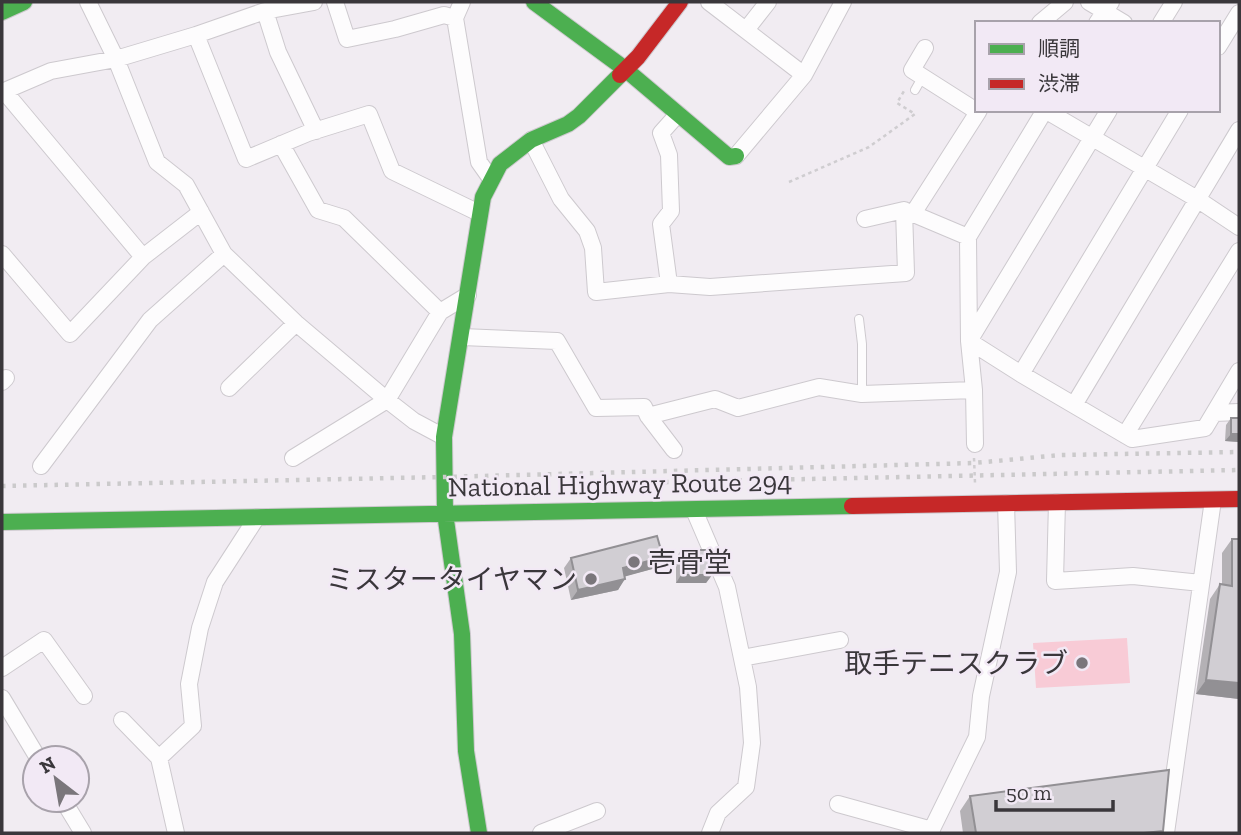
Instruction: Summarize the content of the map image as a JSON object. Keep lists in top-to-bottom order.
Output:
{
  "streets": {
    "main road": ["National Highway Route 294"]
  },
  "places": ["壱骨堂", "ミスタータイヤマン", "取手テニスクラブ"],
  "legend": ["順調", "渋滞"],
  "scale_bar": "50 m",
  "north": "top left"
}
